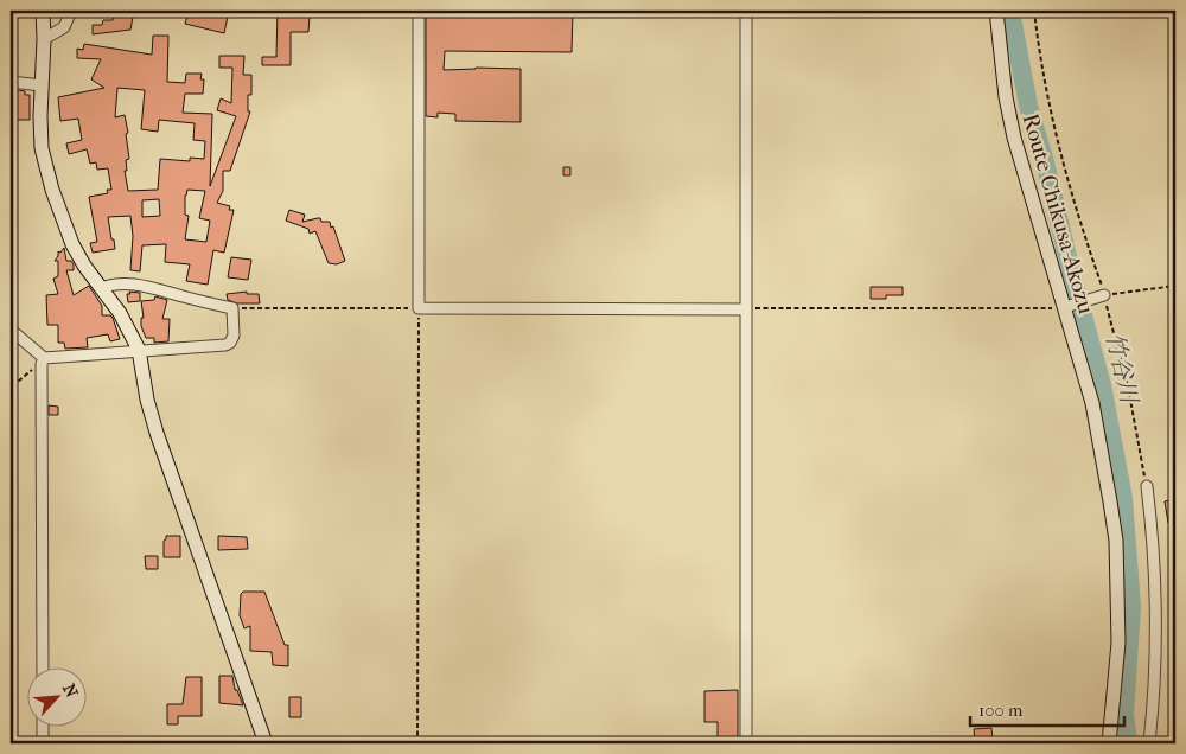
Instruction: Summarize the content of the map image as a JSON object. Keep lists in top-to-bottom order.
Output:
{
  "streets": {
    "street": ["Route Chikusa-Akozu"]
  },
  "water": ["竹谷川"],
  "scale_bar": "100 m",
  "north": "top right"
}
